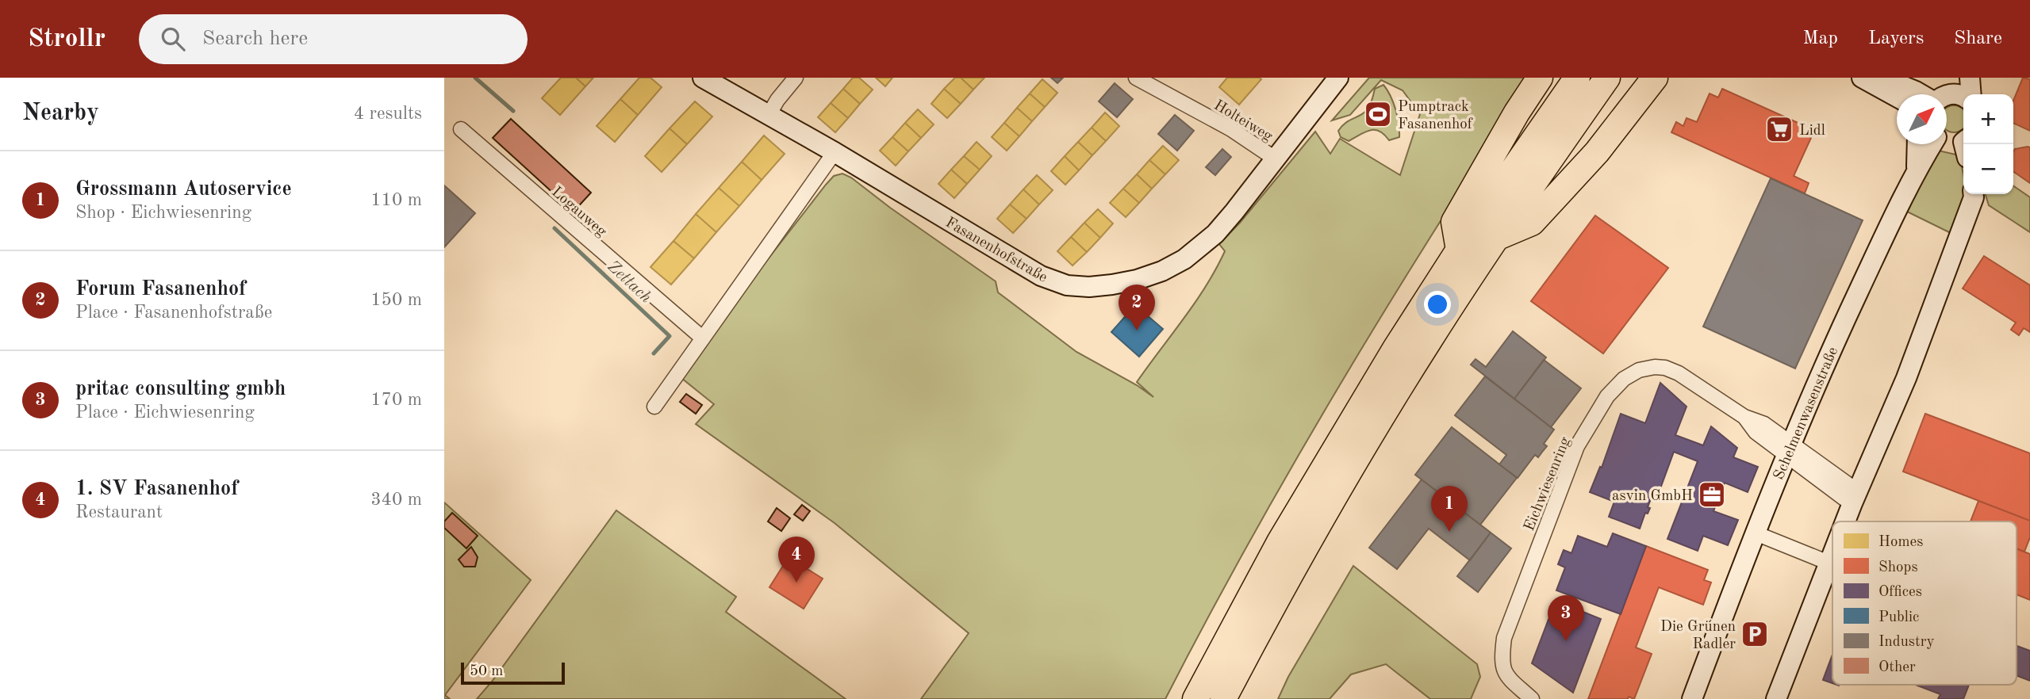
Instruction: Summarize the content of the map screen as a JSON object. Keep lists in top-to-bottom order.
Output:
{
  "streets": {
    "street": [
      "Holteiweg",
      "Logauweg",
      "Fasanenhofstraße",
      "Schelmenwasenstraße",
      "Eichwiesenring"
    ]
  },
  "crossings": [
    ["Holteiweg", "Fasanenhofstraße"],
    ["Schelmenwasenstraße", "Eichwiesenring"]
  ],
  "water": ["Zettach"],
  "places": {
    "sports": ["Pumptrack Fasanenhof"],
    "supermarket": ["Lidl"],
    "office": ["asvin GmbH"],
    "parking": ["Die Grünen Radler"]
  },
  "legend": [
    "Homes",
    "Shops",
    "Offices",
    "Public",
    "Industry",
    "Other"
  ],
  "scale_bar": "50 m",
  "north": "top right",
  "page": {
    "header": "Strollr",
    "search": "Search here",
    "nav": ["Map", "Layers", "Share"],
    "heading": ["Nearby", "4 results"],
    "map_buttons": ["+", "−"],
    "list": [
      {
        "mark": "1",
        "name": "Grossmann Autoservice",
        "note": "Shop · Eichwiesenring",
        "value": "110 m"
      },
      {
        "mark": "2",
        "name": "Forum Fasanenhof",
        "note": "Place · Fasanenhofstraße",
        "value": "150 m"
      },
      {
        "mark": "3",
        "name": "pritac consulting gmbh",
        "note": "Place · Eichwiesenring",
        "value": "170 m"
      },
      {
        "mark": "4",
        "name": "1. SV Fasanenhof",
        "note": "Restaurant",
        "value": "340 m"
      }
    ],
    "pins": [
      "2",
      "1",
      "4",
      "3"
    ],
    "scale": "50 m"
  }
}
